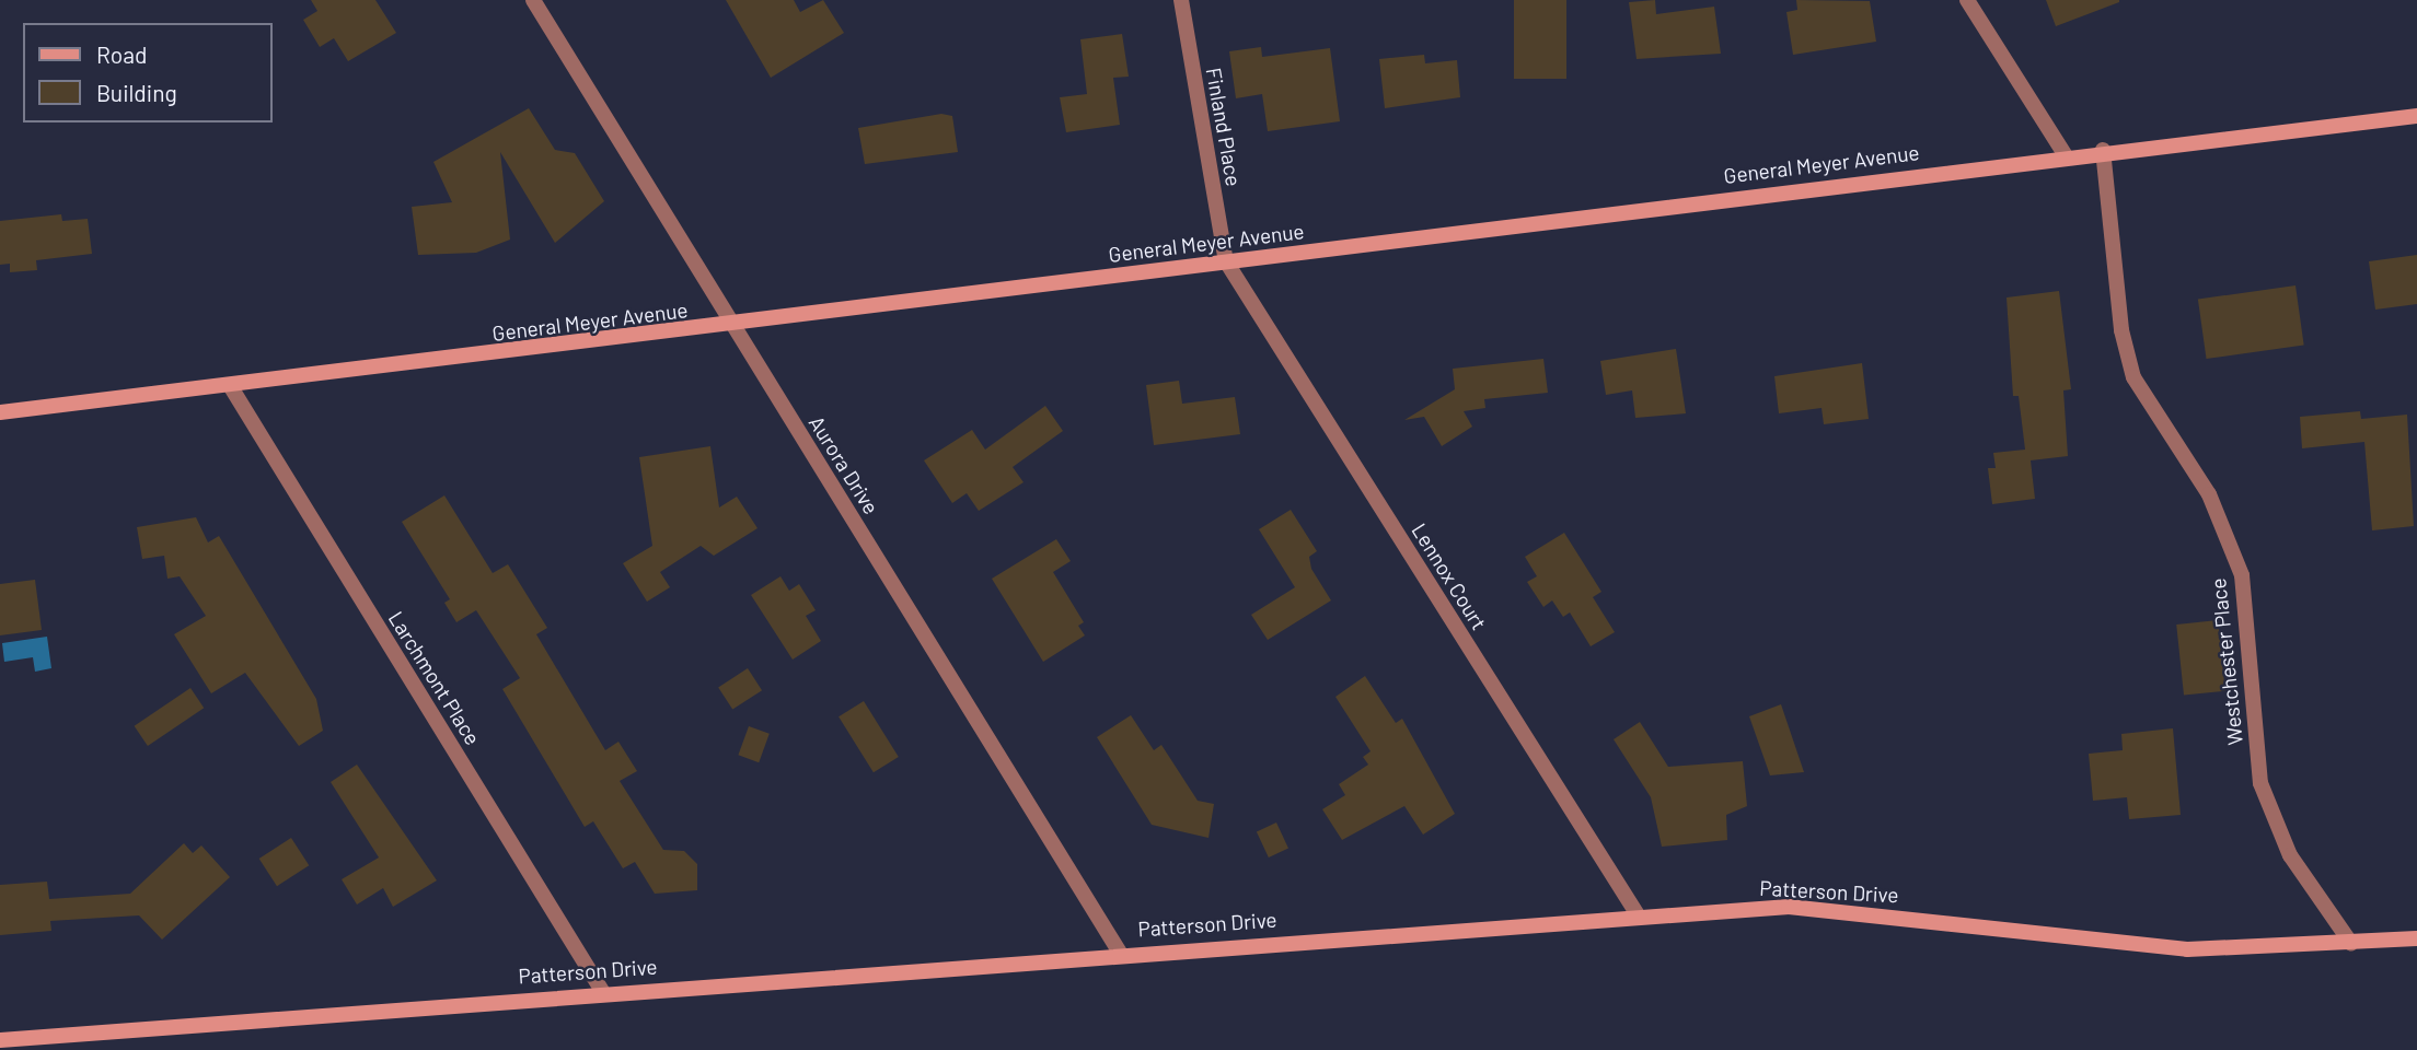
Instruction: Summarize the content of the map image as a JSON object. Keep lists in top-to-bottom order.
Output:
{
  "streets": {
    "street": [
      "Finland Place",
      "General Meyer Avenue",
      "Aurora Drive",
      "Lennox Court",
      "Westchester Place",
      "Larchmont Place",
      "Patterson Drive"
    ]
  },
  "crossings": [
    ["Finland Place", "General Meyer Avenue"],
    ["Finland Place", "Lennox Court"],
    ["General Meyer Avenue", "Aurora Drive"],
    ["General Meyer Avenue", "Lennox Court"],
    ["General Meyer Avenue", "Westchester Place"],
    ["General Meyer Avenue", "Larchmont Place"],
    ["Aurora Drive", "Patterson Drive"],
    ["Lennox Court", "Patterson Drive"],
    ["Westchester Place", "Patterson Drive"],
    ["Larchmont Place", "Patterson Drive"]
  ],
  "legend": ["Road", "Building"]
}
